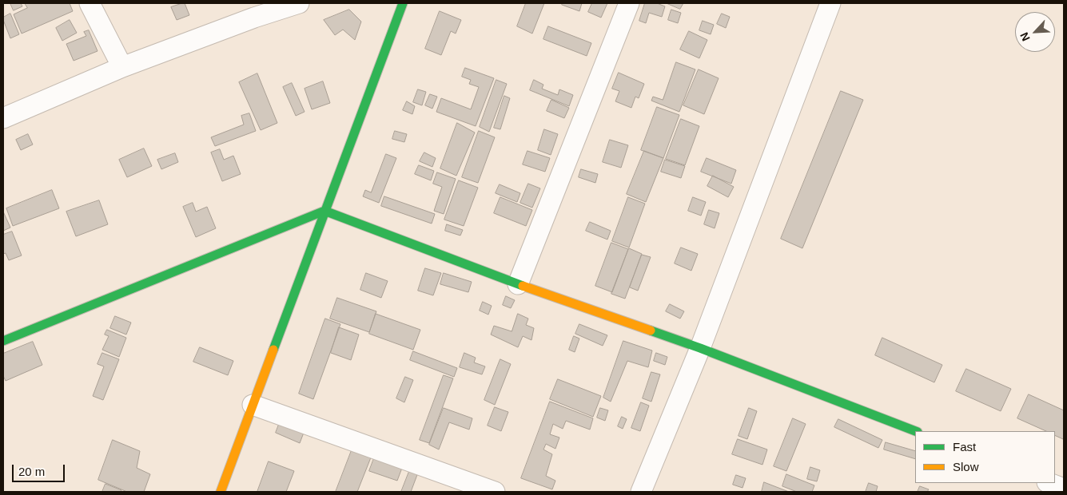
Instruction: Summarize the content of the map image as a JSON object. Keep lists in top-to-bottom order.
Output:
{
  "legend": ["Fast", "Slow"],
  "scale_bar": "20 m",
  "north": "bottom left"
}
